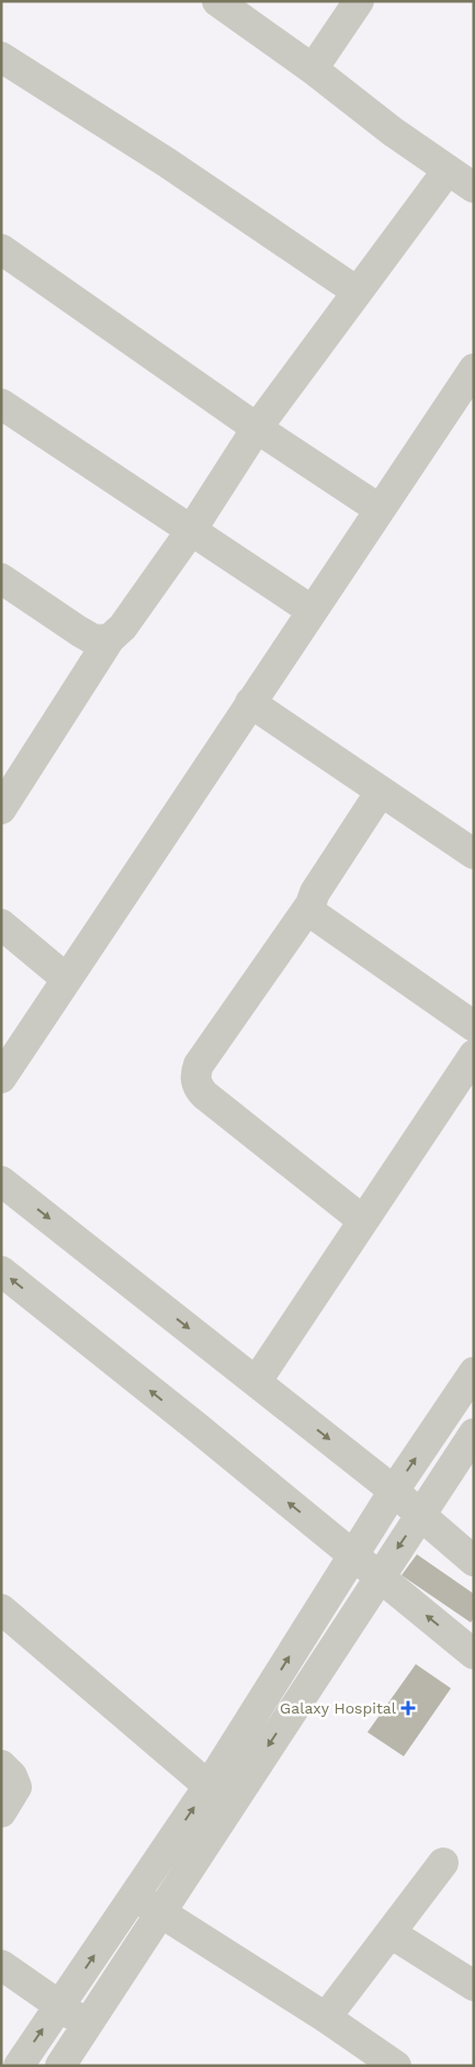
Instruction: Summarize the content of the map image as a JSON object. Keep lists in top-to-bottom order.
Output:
{
  "places": {
    "health": ["Galaxy Hospital"]
  }
}
